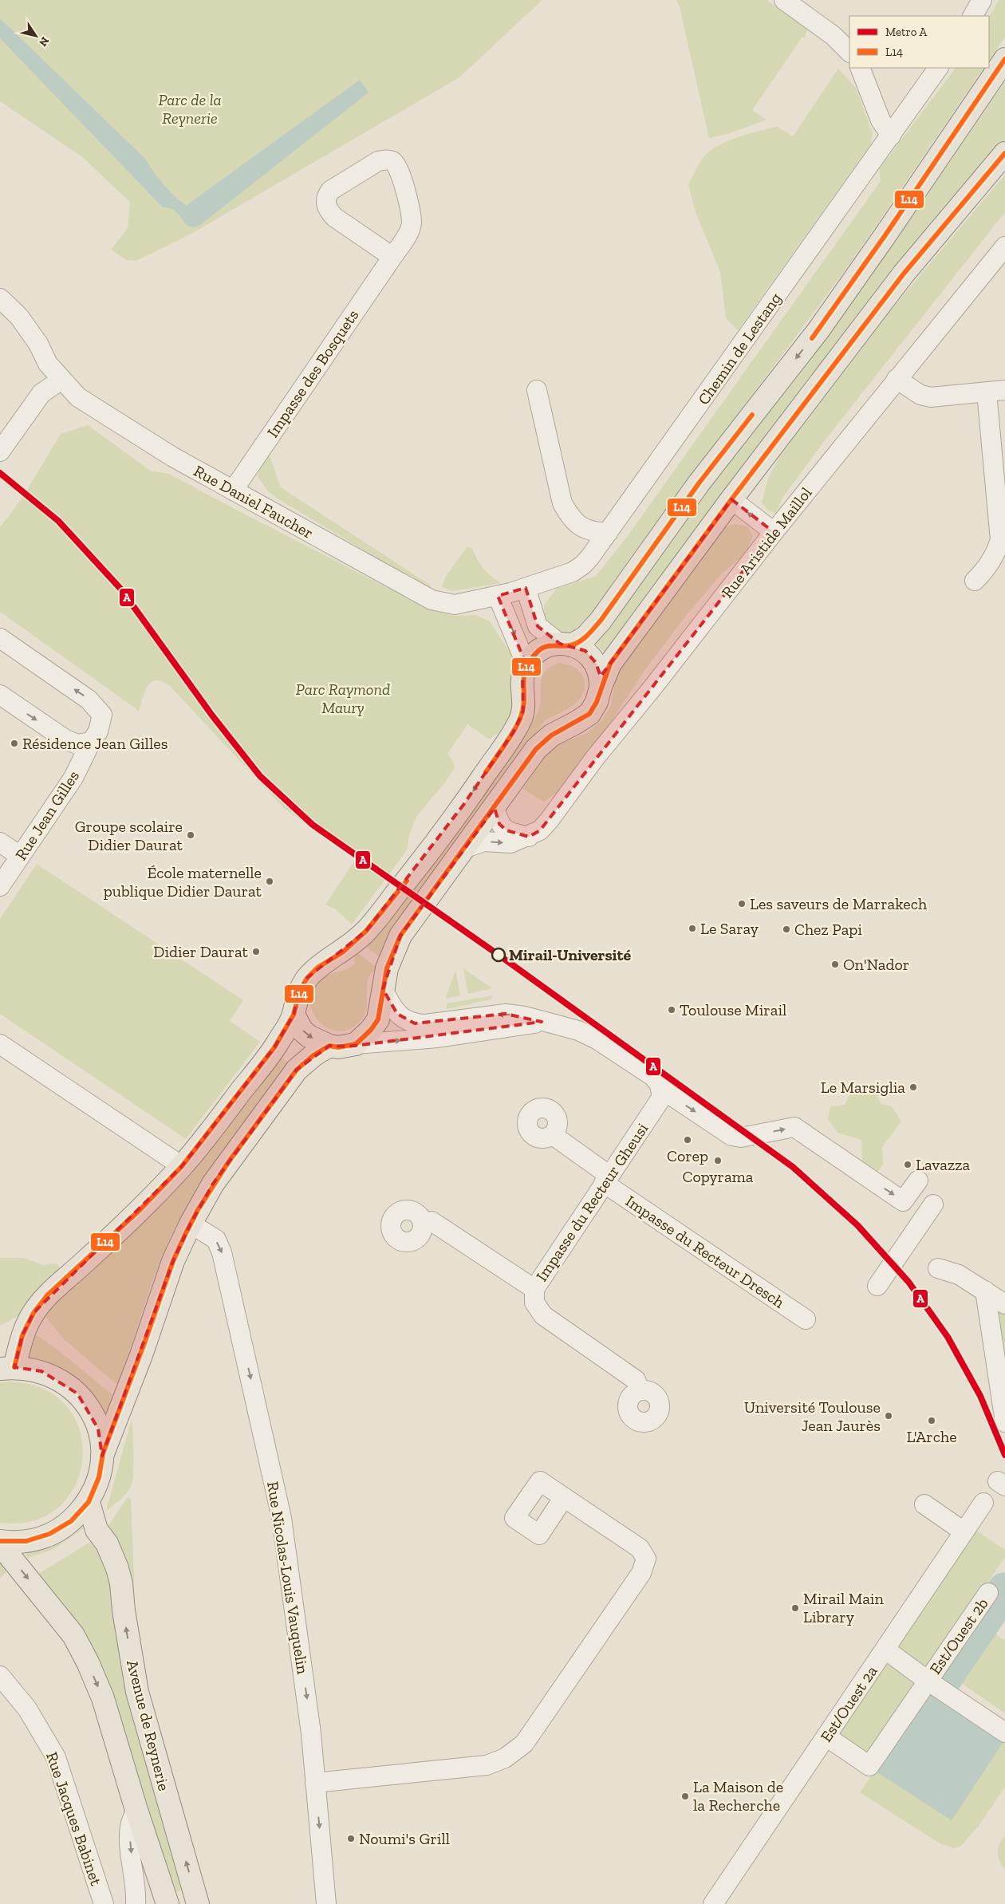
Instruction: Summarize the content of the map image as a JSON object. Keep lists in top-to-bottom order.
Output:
{
  "streets": {
    "main road": ["Avenue de Reynerie"],
    "street": [
      "Chemin de Lestang",
      "Impasse des Bosquets",
      "Rue Daniel Faucher",
      "Rue Aristide Maillol",
      "Rue Jean Gilles",
      "Impasse du Recteur Gheusi",
      "Impasse du Recteur Dresch",
      "Rue Nicolas-Louis Vauquelin",
      "Est/Ouest 2b",
      "Est/Ouest 2a",
      "Rue Jacques Babinet"
    ]
  },
  "crossings": [
    ["Chemin de Lestang", "Rue Daniel Faucher"],
    ["Impasse des Bosquets", "Rue Daniel Faucher"],
    ["Impasse du Recteur Gheusi", "Impasse du Recteur Dresch"]
  ],
  "one_way": ["Rue Jean Gilles", "Rue Nicolas-Louis Vauquelin"],
  "parks": ["Parc de la Reynerie", "Parc Raymond Maury"],
  "places": [
    "Résidence Jean Gilles",
    "Groupe scolaire Didier Daurat",
    "École maternelle publique Didier Daurat",
    "Les saveurs de Marrakech",
    "Le Saray",
    "Chez Papi",
    "Didier Daurat",
    "Mirail-Université",
    "On'Nador",
    "Toulouse Mirail",
    "Le Marsiglia",
    "Corep",
    "Copyrama",
    "Lavazza",
    "Université Toulouse Jean Jaurès",
    "L'Arche",
    "Mirail Main Library",
    "La Maison de la Recherche",
    "Noumi's Grill"
  ],
  "lines": ["transit line L14", "metro line A"],
  "legend": ["Metro A", "L14"],
  "north": "bottom right"
}
